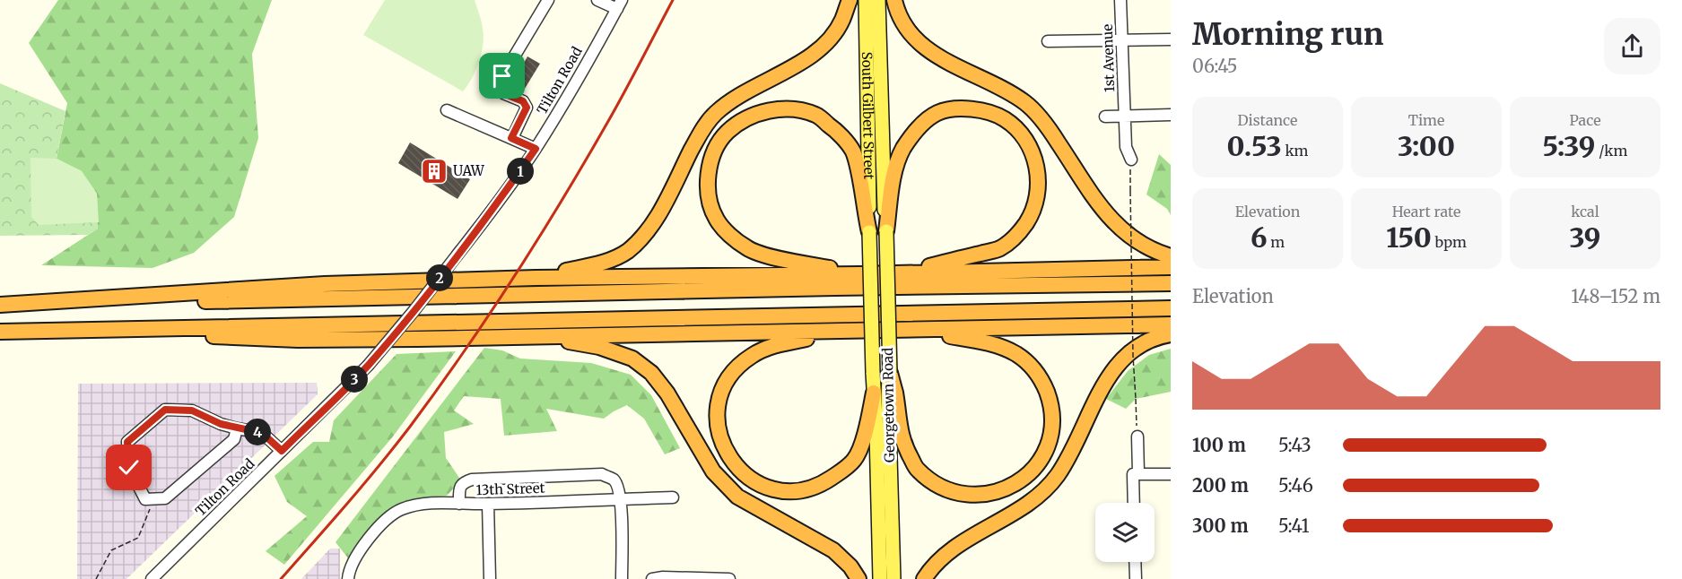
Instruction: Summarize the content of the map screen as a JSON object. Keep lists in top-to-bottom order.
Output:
{
  "streets": {
    "main road": ["South Gilbert Street", "Georgetown Road"],
    "street": ["1st Avenue", "Tilton Road", "13th Street"]
  },
  "crossings": [
    ["South Gilbert Street", "Georgetown Road"]
  ],
  "places": {
    "building": ["UAW"]
  },
  "page": {
    "heading": ["Morning run", "06:45"],
    "stats": [
      ["Distance", "0.53 km"],
      ["Time", "3:00"],
      ["Pace", "5:39 /km"],
      ["Elevation", "6 m"],
      ["Heart rate", "150 bpm"],
      ["kcal", "39"]
    ],
    "pins": [
      "1",
      "2",
      "3",
      "4"
    ],
    "chart": ["Elevation", "148–152 m"],
    "list": [
      {
        "name": "100 m",
        "note": "5:43"
      },
      {
        "name": "200 m",
        "note": "5:46"
      },
      {
        "name": "300 m",
        "note": "5:41"
      }
    ]
  }
}
